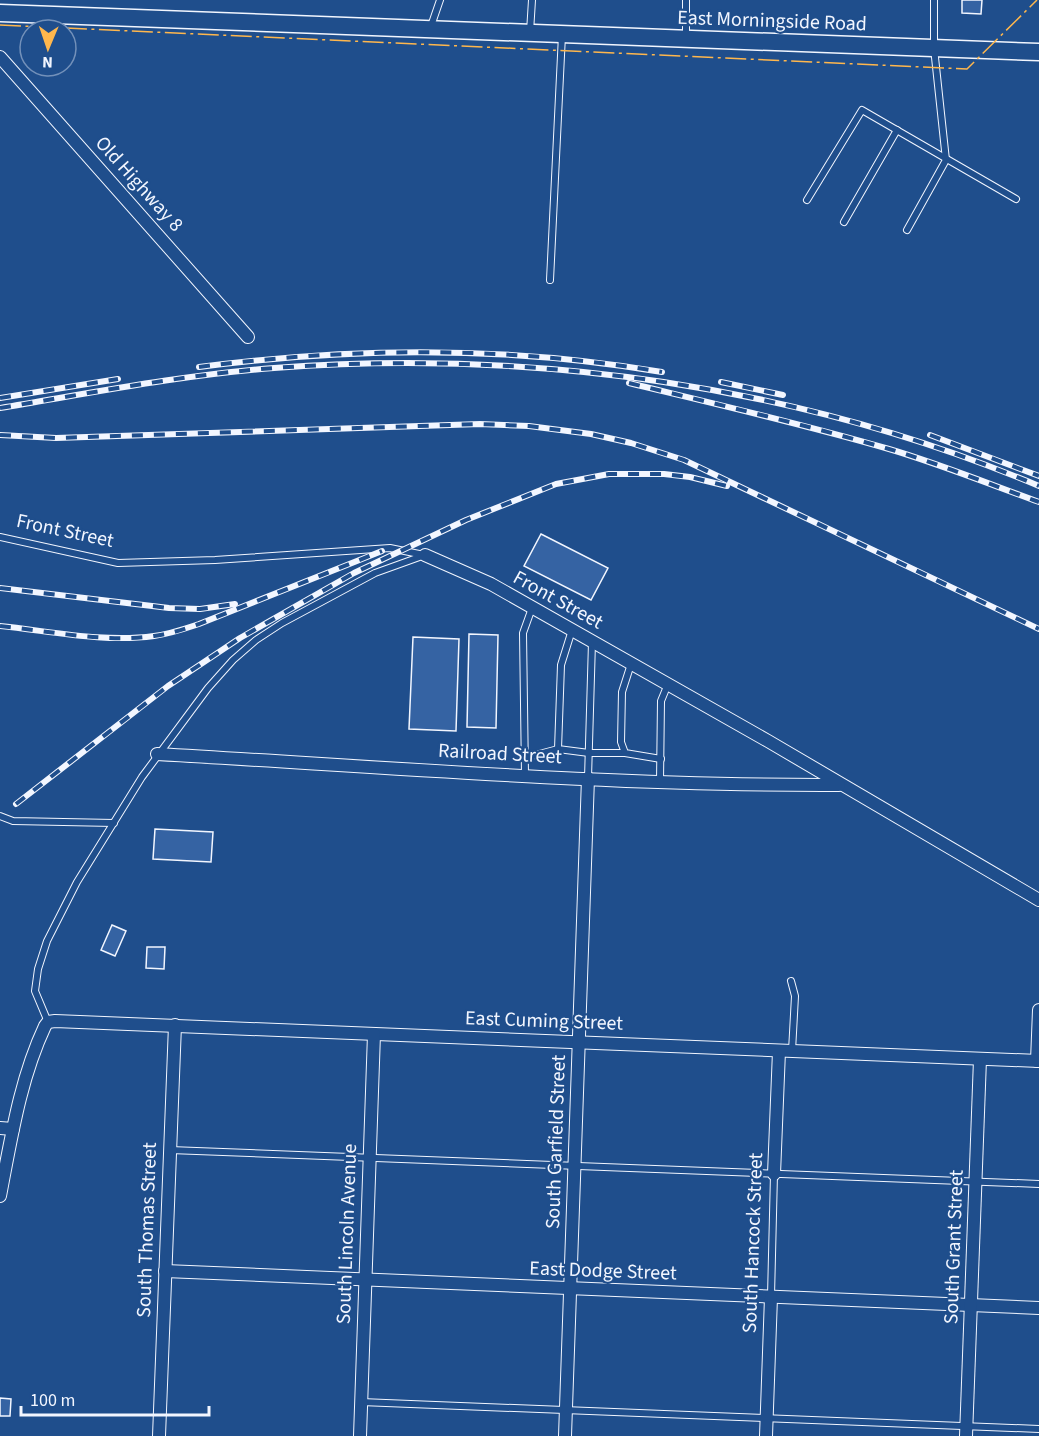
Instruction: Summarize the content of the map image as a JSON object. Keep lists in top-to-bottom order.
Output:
{
  "streets": {
    "street": [
      "East Morningside Road",
      "Old Highway 8",
      "Front Street",
      "Railroad Street",
      "East Cuming Street",
      "South Garfield Street",
      "South Thomas Street",
      "South Lincoln Avenue",
      "South Hancock Street",
      "South Grant Street",
      "East Dodge Street"
    ]
  },
  "crossings": [
    ["Front Street", "Railroad Street"],
    ["Railroad Street", "South Garfield Street"],
    ["East Cuming Street", "South Garfield Street"],
    ["East Cuming Street", "South Thomas Street"],
    ["East Cuming Street", "South Lincoln Avenue"],
    ["East Cuming Street", "South Hancock Street"],
    ["East Cuming Street", "South Grant Street"],
    ["South Garfield Street", "East Dodge Street"],
    ["South Thomas Street", "East Dodge Street"],
    ["South Lincoln Avenue", "East Dodge Street"],
    ["South Hancock Street", "East Dodge Street"],
    ["South Grant Street", "East Dodge Street"]
  ],
  "scale_bar": "100 m",
  "north": "bottom"
}
